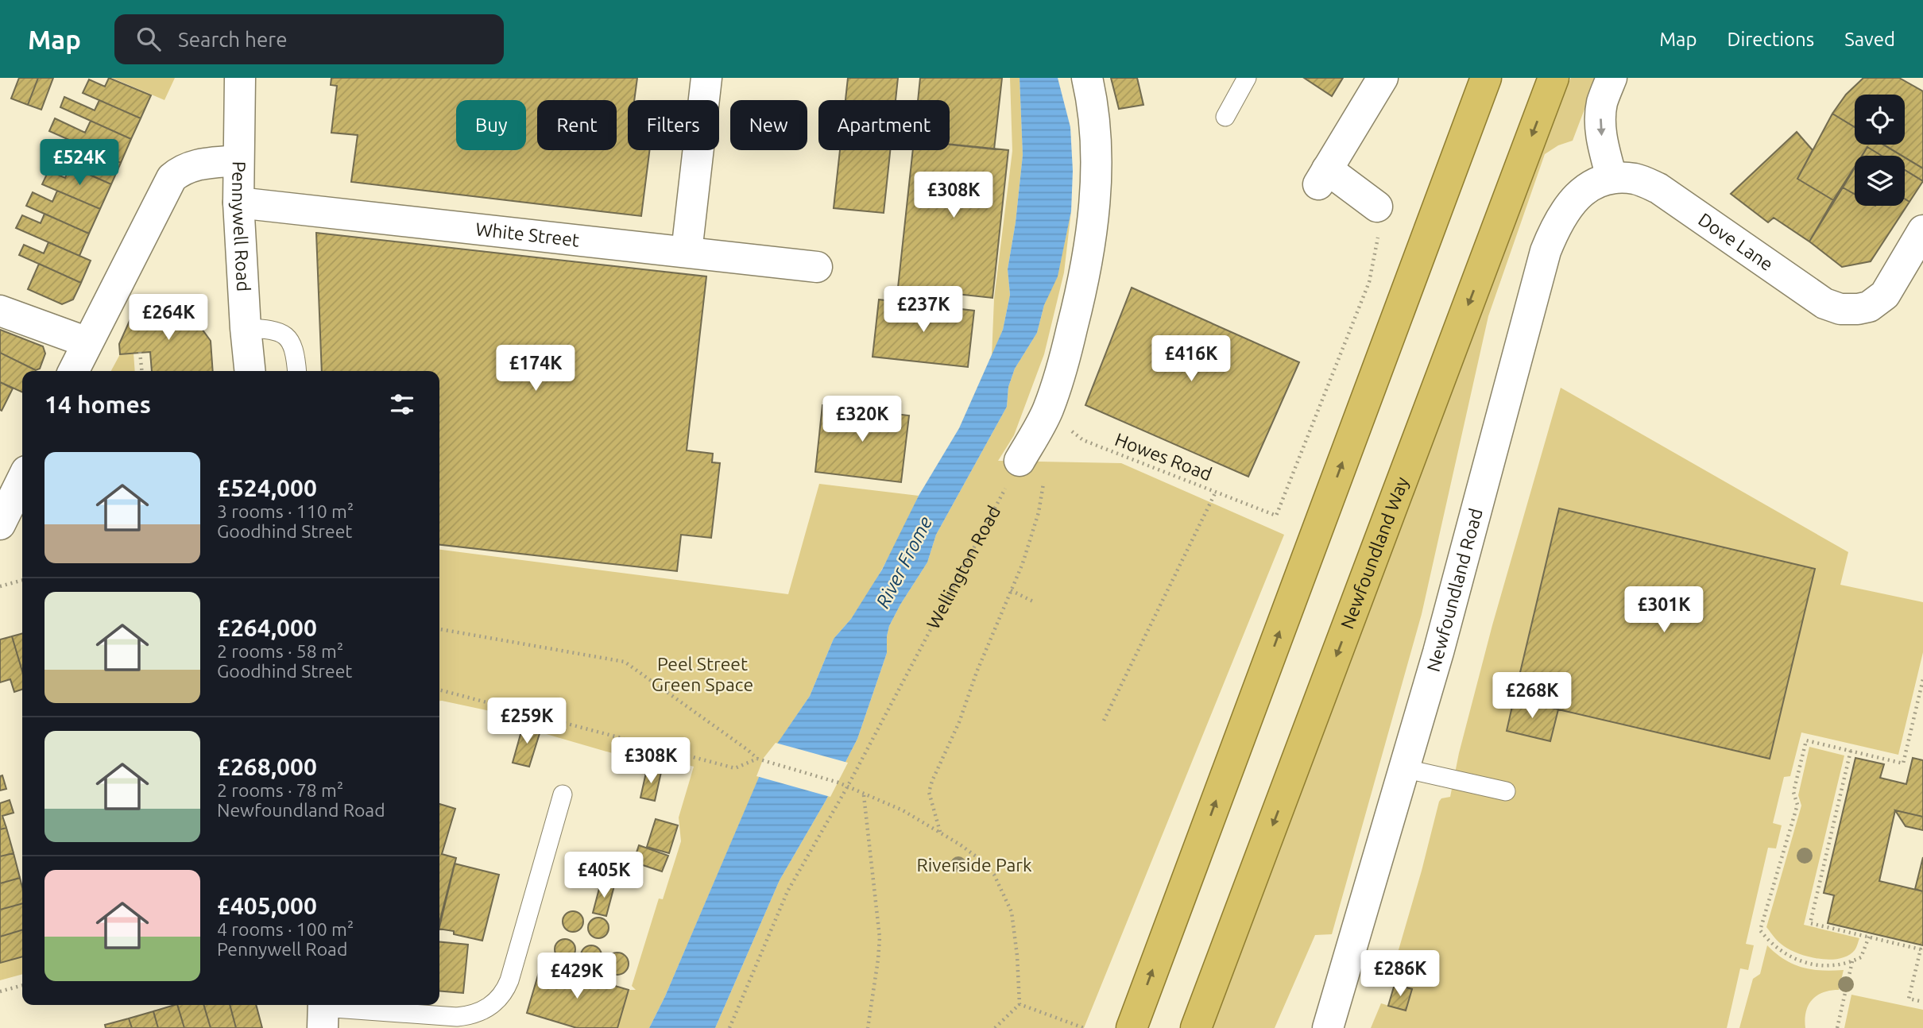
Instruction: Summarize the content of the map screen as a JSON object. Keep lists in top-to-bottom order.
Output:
{
  "streets": {
    "highway": ["Newfoundland Way"],
    "street": [
      "Pennywell Road",
      "White Street",
      "Dove Lane",
      "Newfoundland Road"
    ],
    "path": ["Howes Road", "Wellington Road"]
  },
  "crossings": [
    ["Pennywell Road", "White Street"],
    ["Dove Lane", "Newfoundland Road"]
  ],
  "water": ["River Frome"],
  "parks": ["Peel Street Green Space", "Riverside Park"],
  "page": {
    "header": "Map",
    "search": "Search here",
    "nav": ["Map", "Directions", "Saved"],
    "chip": [
      "Buy",
      "Rent",
      "Filters",
      "New",
      "Apartment"
    ],
    "price": [
      "£524K",
      "£308K",
      "£237K",
      "£264K",
      "£416K",
      "£174K",
      "£320K",
      "£301K",
      "£268K",
      "£259K",
      "£308K",
      "£405K",
      "£286K",
      "£429K"
    ],
    "heading": "14 homes",
    "list": [
      {
        "name": "£524,000",
        "note": "3 rooms · 110 m² · Goodhind Street"
      },
      {
        "name": "£264,000",
        "note": "2 rooms · 58 m² · Goodhind Street"
      },
      {
        "name": "£268,000",
        "note": "2 rooms · 78 m² · Newfoundland Road"
      },
      {
        "name": "£405,000",
        "note": "4 rooms · 100 m² · Pennywell Road"
      }
    ]
  }
}
